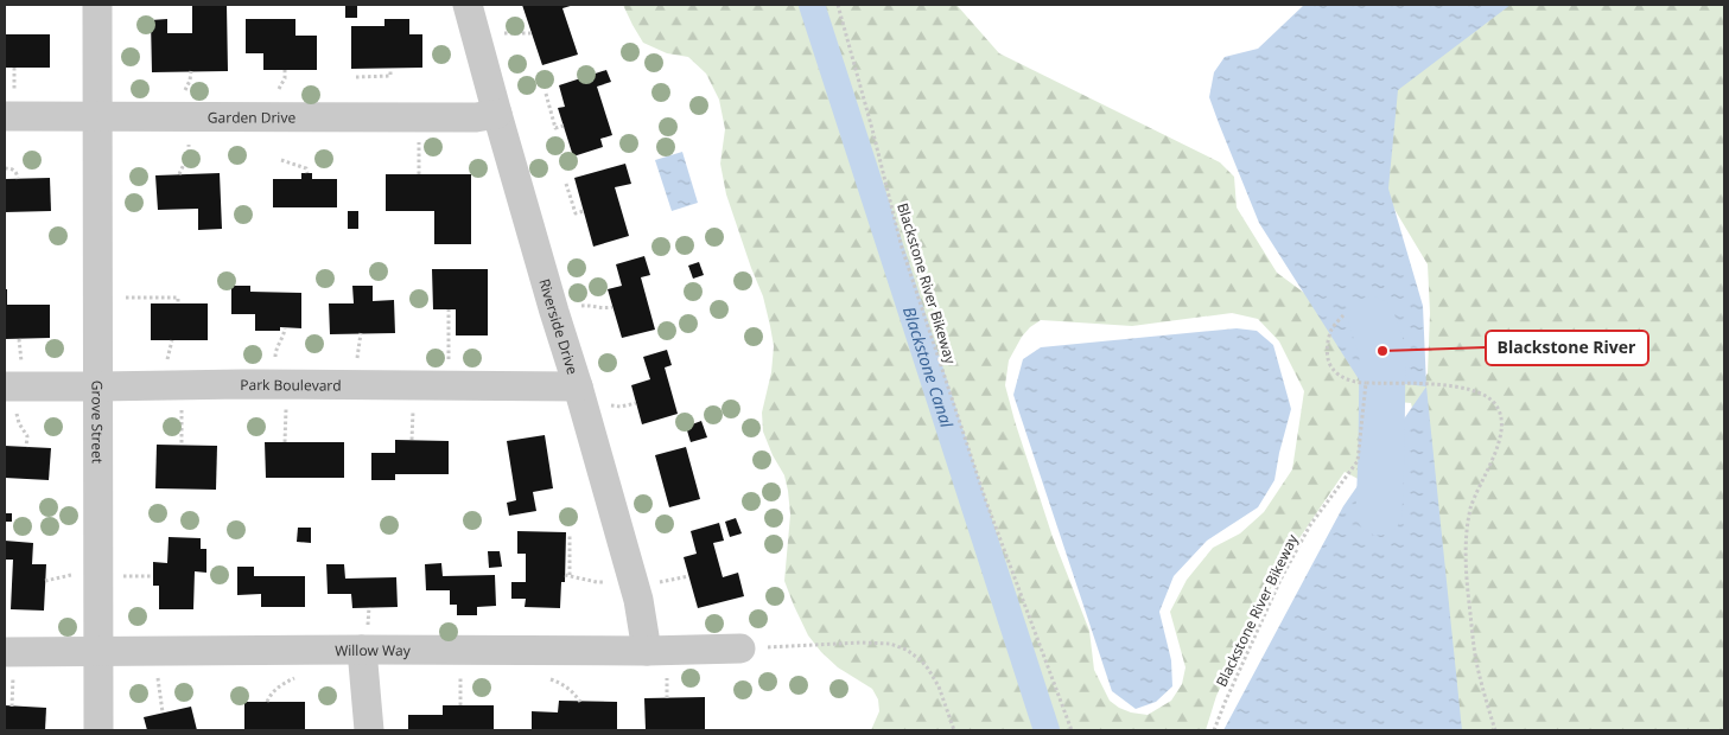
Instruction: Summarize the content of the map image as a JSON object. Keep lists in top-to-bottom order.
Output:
{
  "streets": {
    "street": [
      "Garden Drive",
      "Riverside Drive",
      "Park Boulevard",
      "Grove Street",
      "Willow Way"
    ],
    "path": ["Blackstone River Bikeway"]
  },
  "crossings": [
    ["Garden Drive", "Riverside Drive"],
    ["Garden Drive", "Grove Street"],
    ["Riverside Drive", "Park Boulevard"],
    ["Riverside Drive", "Willow Way"],
    ["Park Boulevard", "Grove Street"],
    ["Grove Street", "Willow Way"]
  ],
  "water": ["Blackstone Canal"],
  "places": ["Blackstone River"]
}
